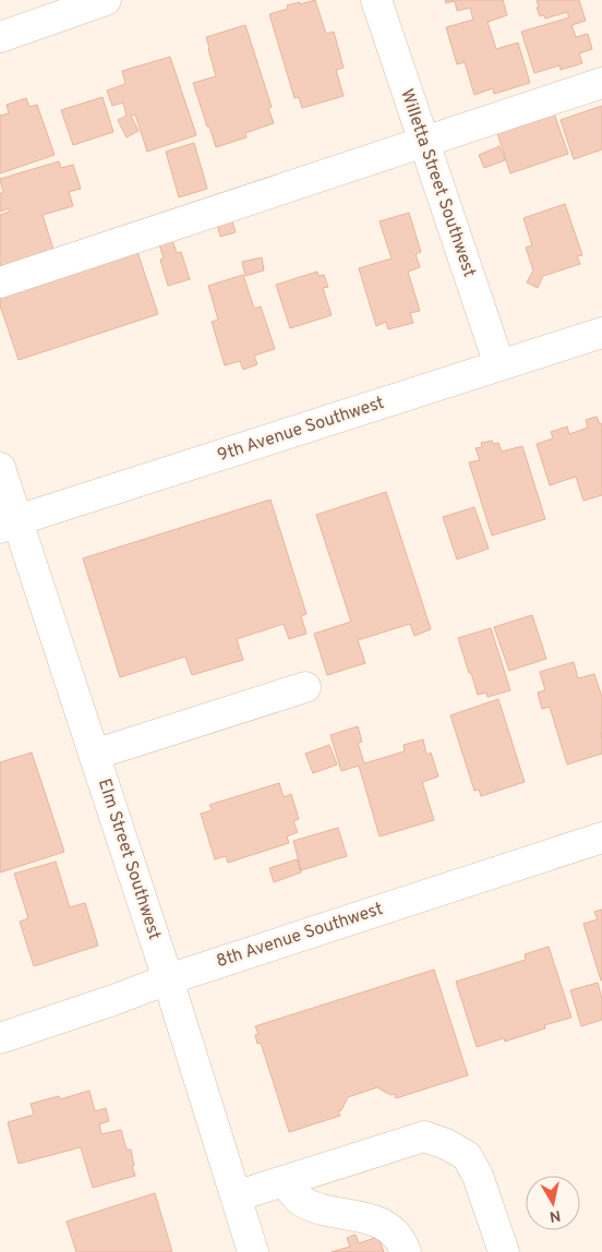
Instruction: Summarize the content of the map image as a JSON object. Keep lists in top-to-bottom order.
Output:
{
  "streets": {
    "street": [
      "Willetta Street Southwest",
      "9th Avenue Southwest",
      "Elm Street Southwest",
      "8th Avenue Southwest"
    ]
  },
  "crossings": [
    ["Willetta Street Southwest", "9th Avenue Southwest"],
    ["9th Avenue Southwest", "Elm Street Southwest"],
    ["Elm Street Southwest", "8th Avenue Southwest"]
  ],
  "north": "bottom"
}
